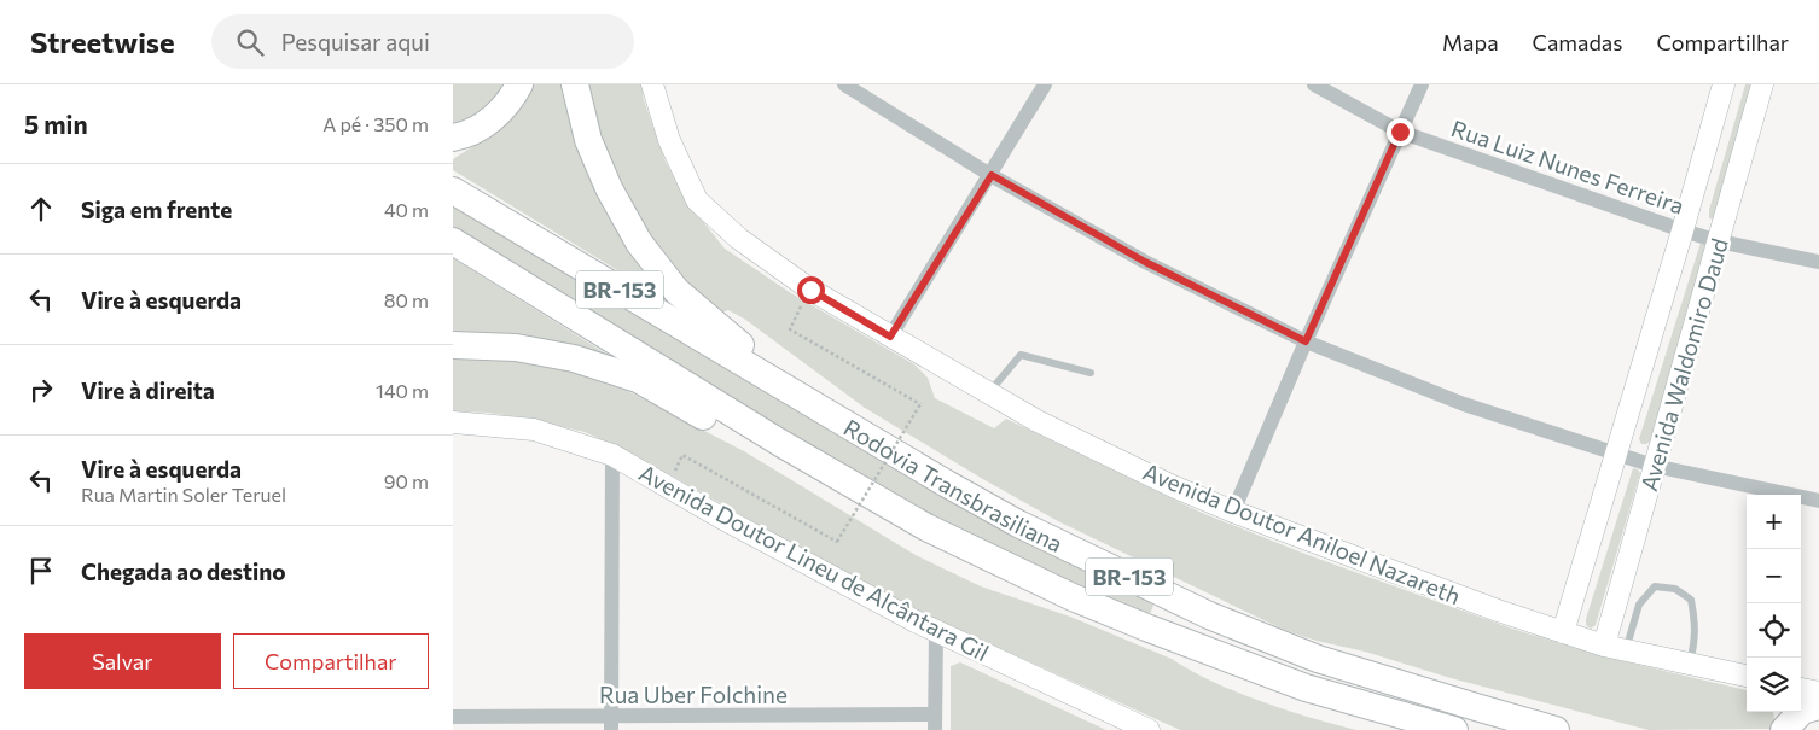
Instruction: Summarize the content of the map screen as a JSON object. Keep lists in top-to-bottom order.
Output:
{
  "streets": {
    "highway": ["BR-153", "Rodovia Transbrasiliana"],
    "main road": ["Avenida Waldomiro Daud", "Avenida Doutor Aniloel Nazareth", "Avenida Doutor Lineu de Alcântara Gil"],
    "street": ["Rua Luiz Nunes Ferreira", "Rua Uber Folchine"]
  },
  "crossings": [
    ["Rua Luiz Nunes Ferreira", "Avenida Waldomiro Daud"],
    ["Avenida Waldomiro Daud", "Avenida Doutor Aniloel Nazareth"]
  ],
  "page": {
    "header": "Streetwise",
    "search": "Pesquisar aqui",
    "nav": ["Mapa", "Camadas", "Compartilhar"],
    "heading": ["5 min", "A pé · 350 m"],
    "list": [
      ["Siga em frente", "40 m"],
      ["Vire à esquerda", "80 m"],
      ["Vire à direita", "140 m"],
      ["Vire à esquerda", "Rua Martin Soler Teruel", "90 m"],
      "Chegada ao destino"
    ],
    "map_buttons": ["+", "−"],
    "buttons": ["Salvar", "Compartilhar"]
  }
}
